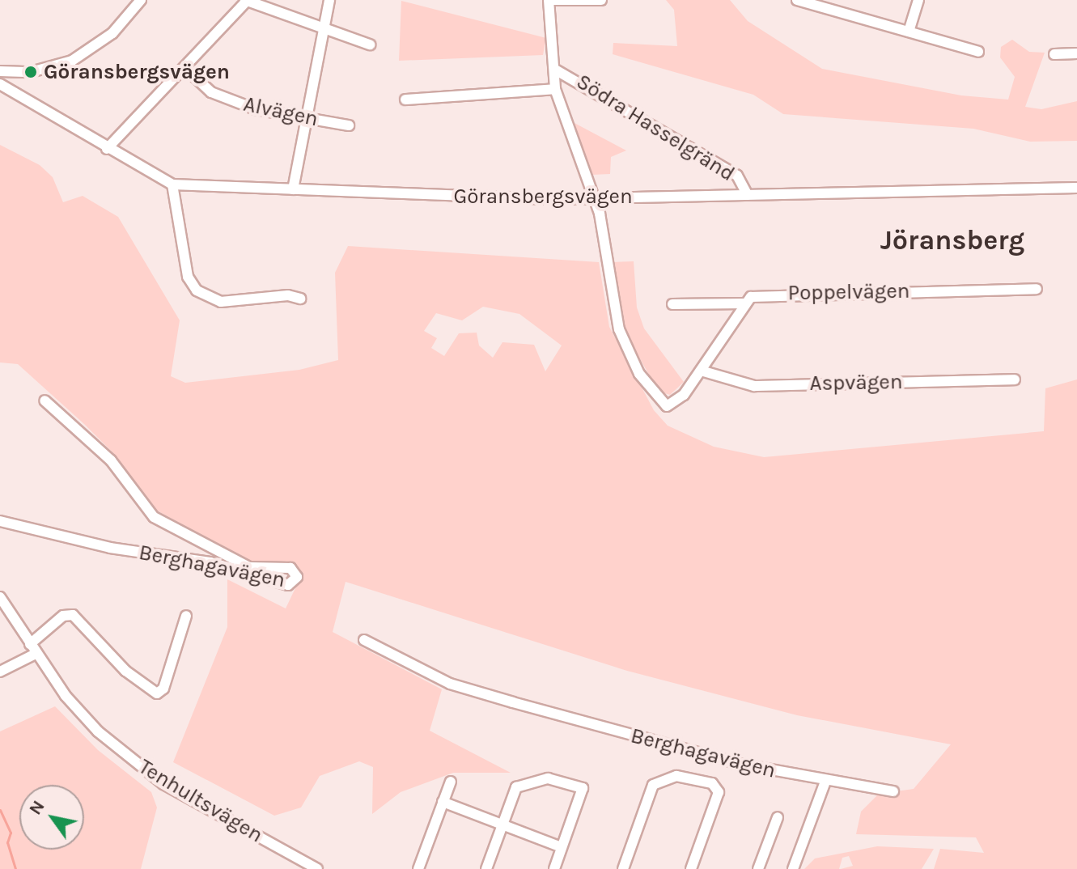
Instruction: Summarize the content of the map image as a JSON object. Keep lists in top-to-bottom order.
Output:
{
  "streets": {
    "street": [
      "Alvägen",
      "Södra Hasselgränd",
      "Göransbergsvägen",
      "Poppelvägen",
      "Aspvägen",
      "Berghagavägen",
      "Tenhultsvägen"
    ]
  },
  "crossings": [
    ["Södra Hasselgränd", "Göransbergsvägen"]
  ],
  "districts": ["Jöransberg"],
  "places": ["Göransbergsvägen"],
  "north": "top left"
}
